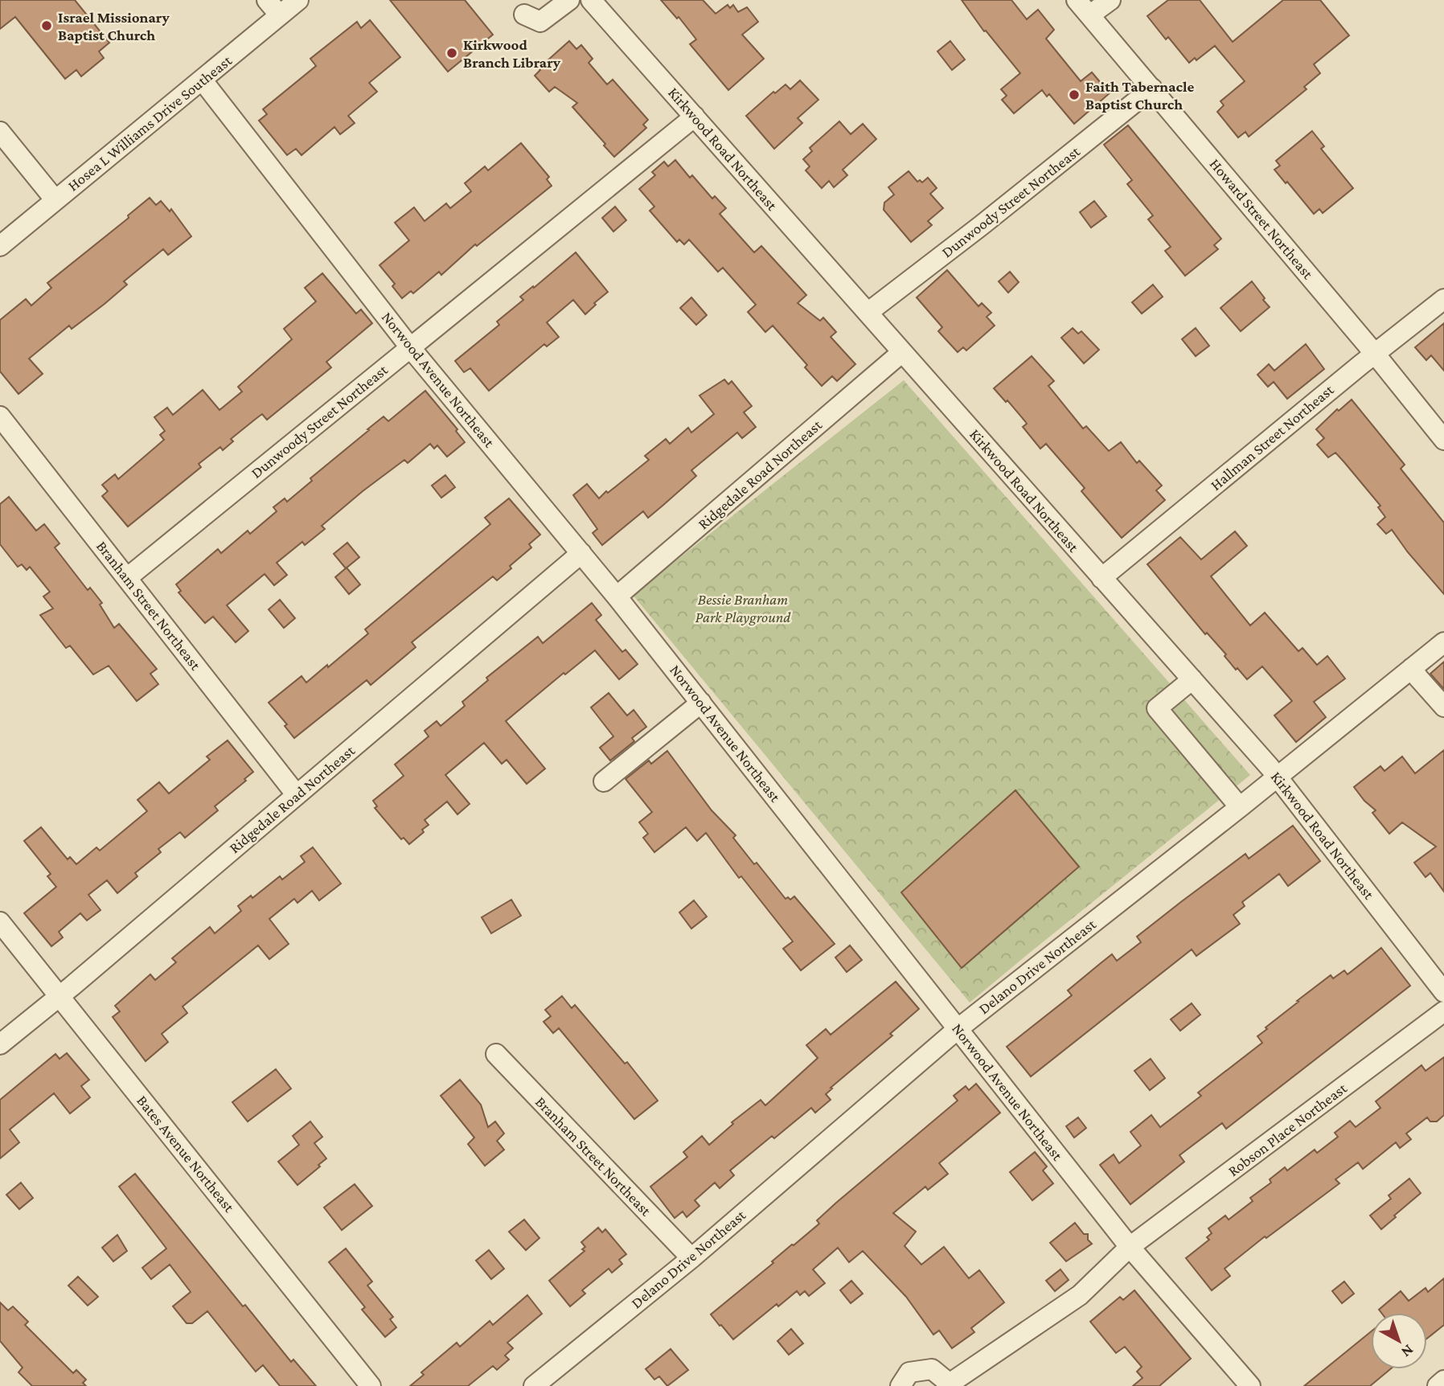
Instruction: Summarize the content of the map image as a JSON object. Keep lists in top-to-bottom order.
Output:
{
  "streets": {
    "street": [
      "Hosea L Williams Drive Southeast",
      "Kirkwood Road Northeast",
      "Dunwoody Street Northeast",
      "Howard Street Northeast",
      "Norwood Avenue Northeast",
      "Hallman Street Northeast",
      "Ridgedale Road Northeast",
      "Branham Street Northeast",
      "Delano Drive Northeast",
      "Robson Place Northeast",
      "Bates Avenue Northeast"
    ]
  },
  "crossings": [
    ["Hosea L Williams Drive Southeast", "Norwood Avenue Northeast"],
    ["Kirkwood Road Northeast", "Dunwoody Street Northeast"],
    ["Kirkwood Road Northeast", "Hallman Street Northeast"],
    ["Kirkwood Road Northeast", "Ridgedale Road Northeast"],
    ["Kirkwood Road Northeast", "Delano Drive Northeast"],
    ["Dunwoody Street Northeast", "Howard Street Northeast"],
    ["Dunwoody Street Northeast", "Norwood Avenue Northeast"],
    ["Dunwoody Street Northeast", "Branham Street Northeast"],
    ["Howard Street Northeast", "Hallman Street Northeast"],
    ["Norwood Avenue Northeast", "Ridgedale Road Northeast"],
    ["Norwood Avenue Northeast", "Delano Drive Northeast"],
    ["Norwood Avenue Northeast", "Robson Place Northeast"],
    ["Ridgedale Road Northeast", "Branham Street Northeast"],
    ["Ridgedale Road Northeast", "Bates Avenue Northeast"],
    ["Branham Street Northeast", "Delano Drive Northeast"]
  ],
  "parks": ["Bessie Branham Park Playground"],
  "places": ["Israel Missionary Baptist Church", "Kirkwood Branch Library", "Faith Tabernacle Baptist Church"],
  "north": "bottom right"
}
